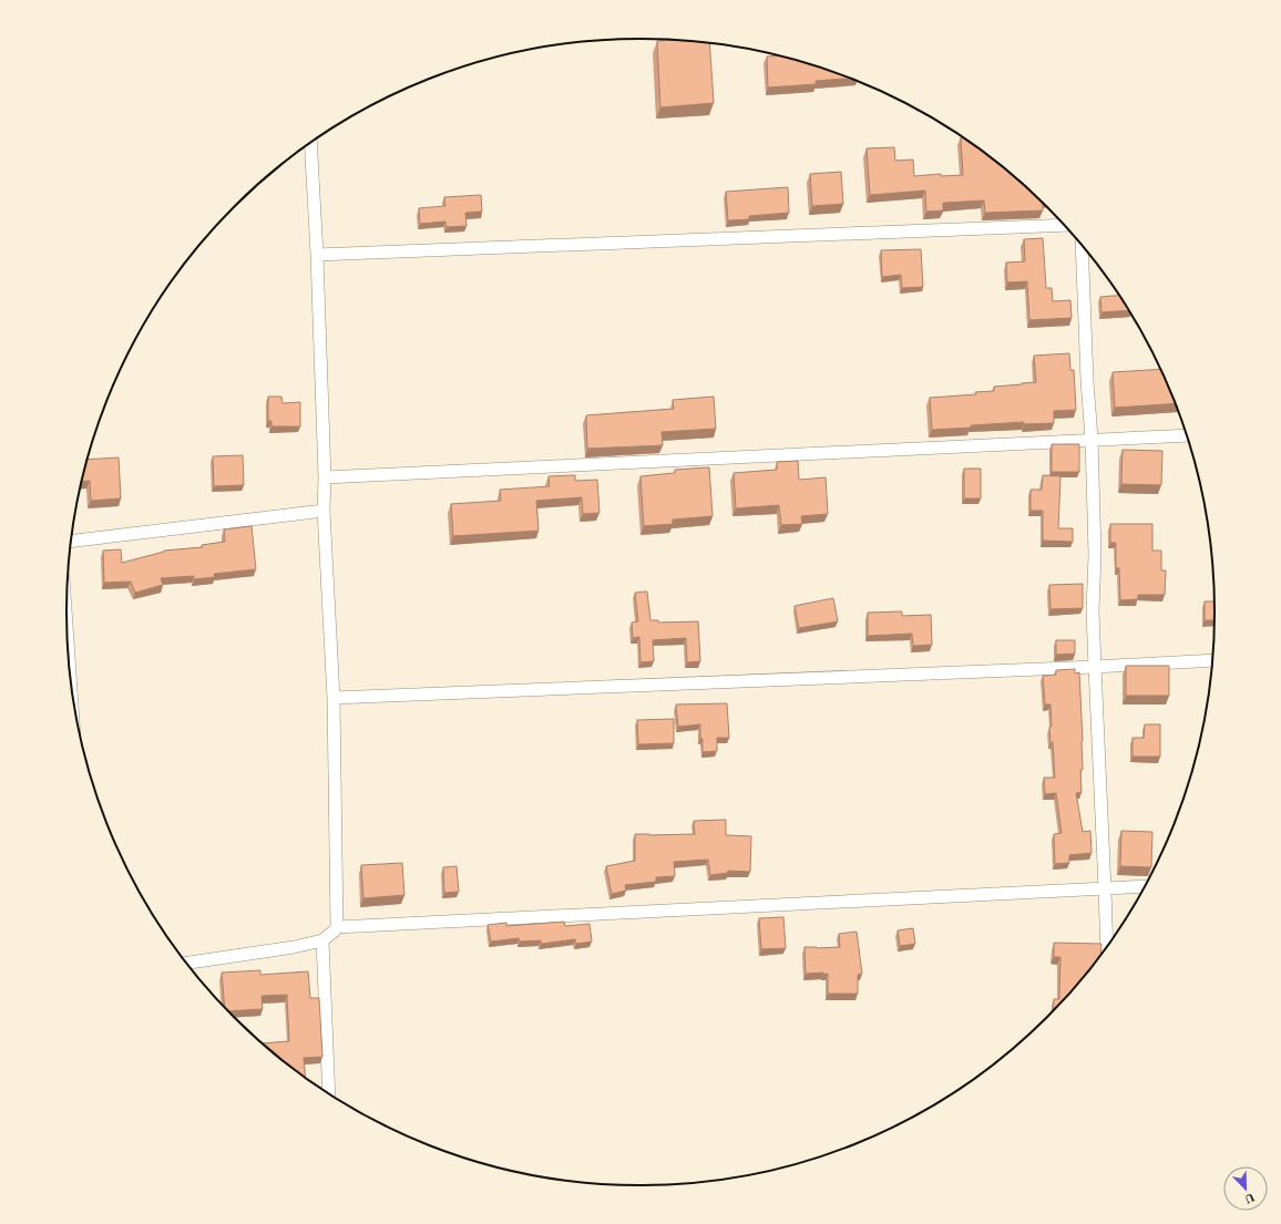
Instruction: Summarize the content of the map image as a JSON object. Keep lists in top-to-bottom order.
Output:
{
  "north": "bottom right"
}
